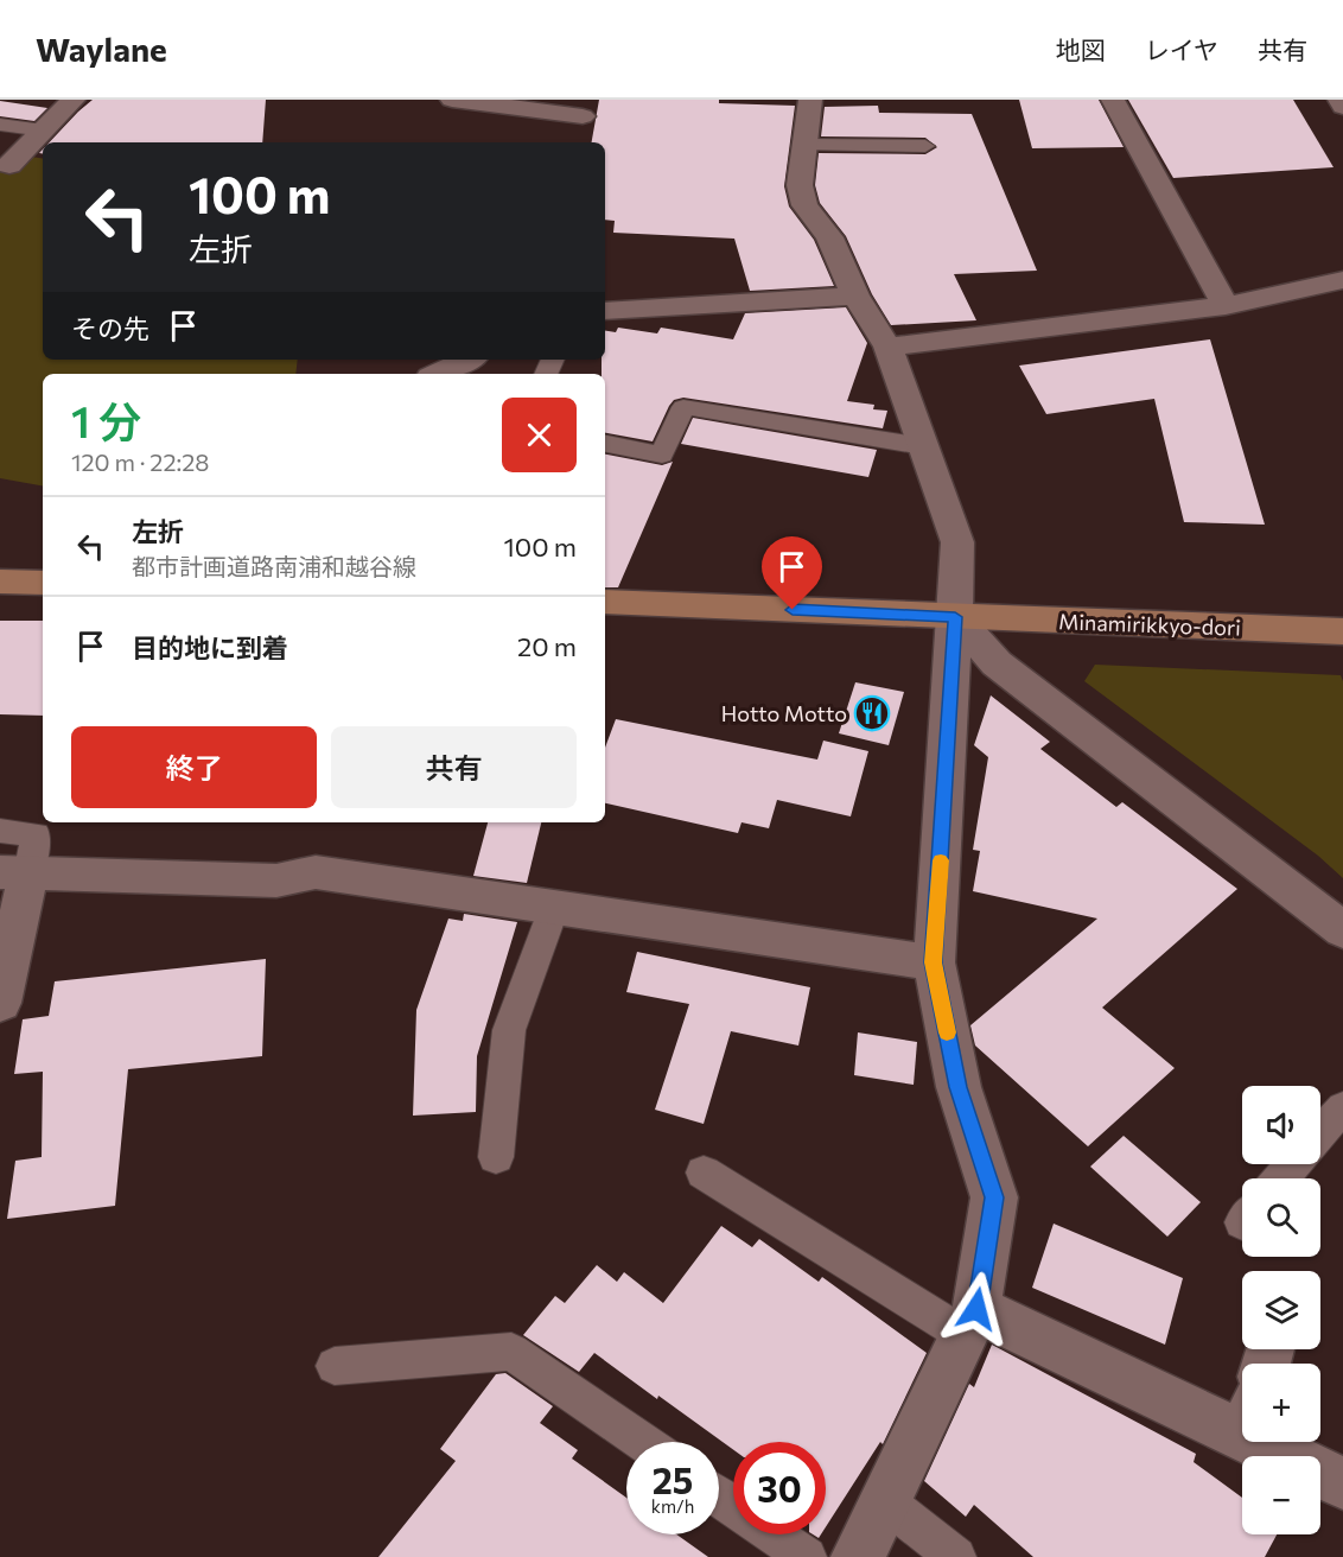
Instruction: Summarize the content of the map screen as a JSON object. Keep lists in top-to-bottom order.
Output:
{
  "streets": {
    "street": ["Minamirikkyo-dori"]
  },
  "places": {
    "restaurant": ["Hotto Motto"]
  },
  "page": {
    "header": "Waylane",
    "nav": ["地図", "レイヤ", "共有"],
    "turn": ["100 m", "左折"],
    "then": "その先",
    "heading": ["1 分", "120 m · 22:28"],
    "list": [
      {
        "name": "左折",
        "note": "都市計画道路南浦和越谷線",
        "value": "100 m"
      },
      {
        "name": "目的地に到着",
        "value": "20 m"
      }
    ],
    "buttons": ["終了", "共有"],
    "map_buttons": ["+", "−"],
    "speed": "25 km/h",
    "limit": "30"
  }
}
